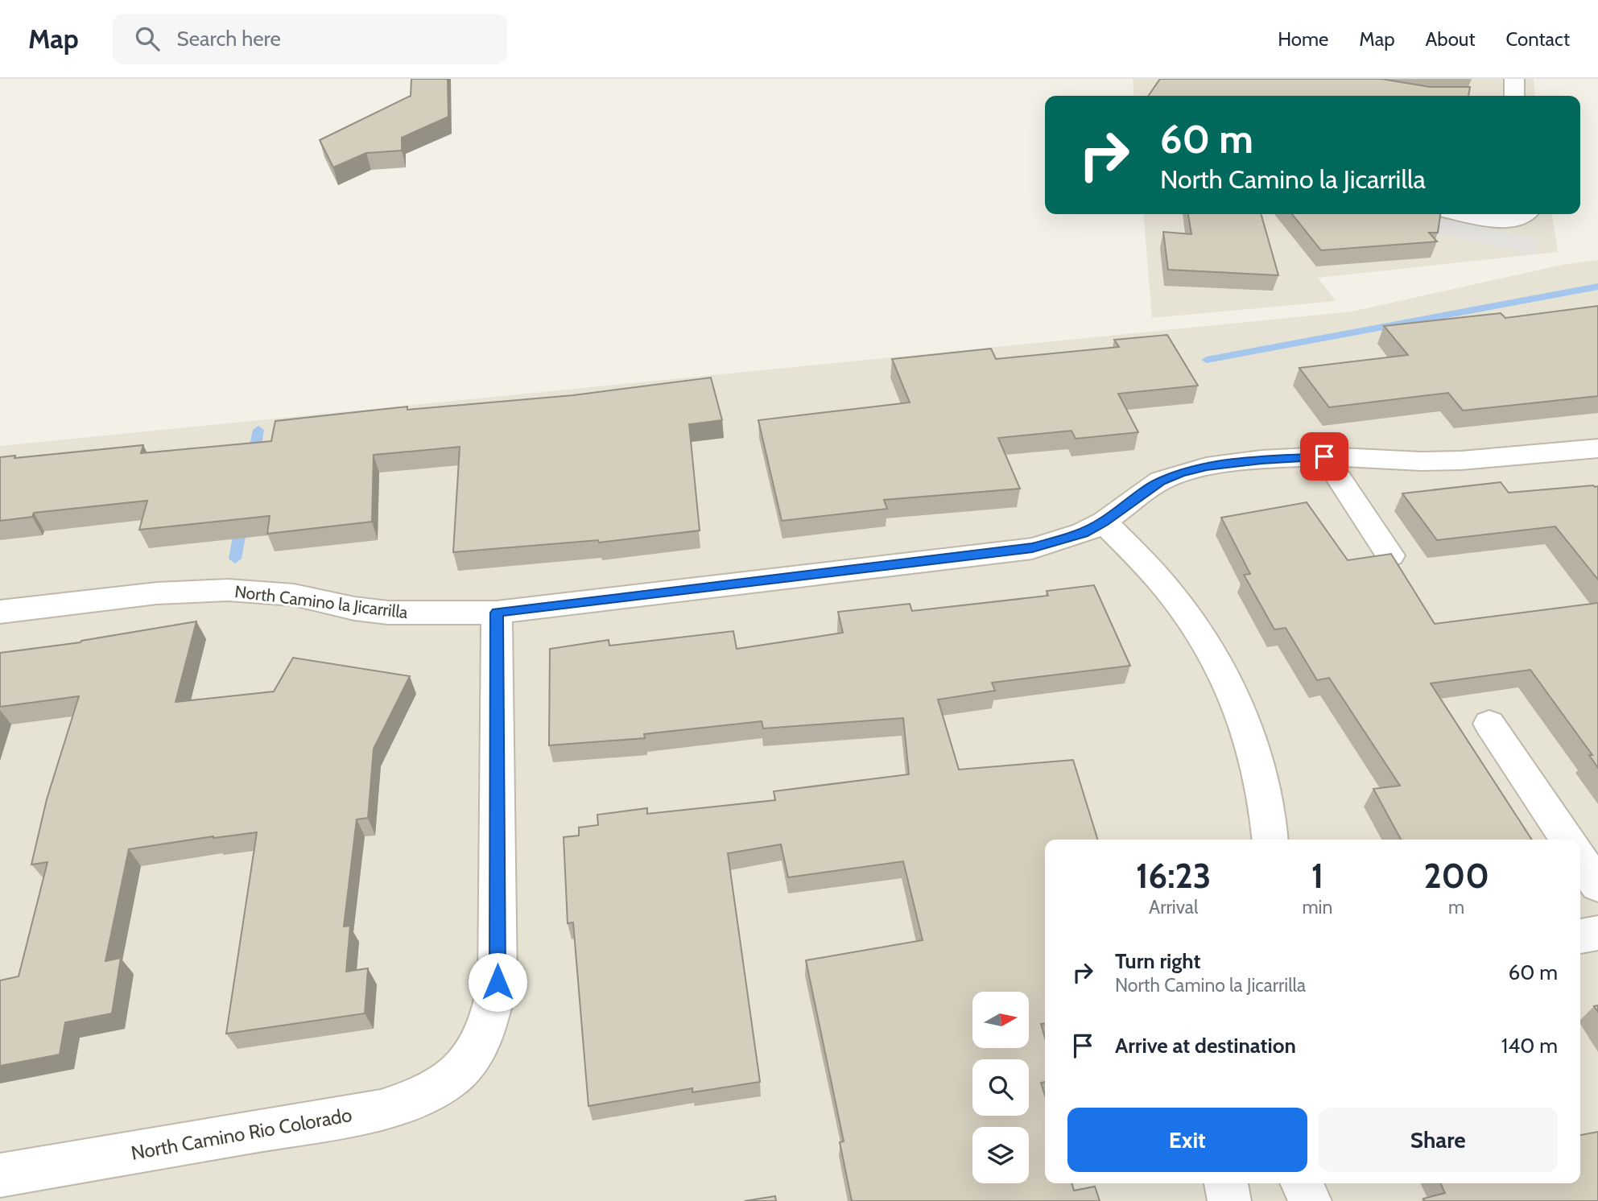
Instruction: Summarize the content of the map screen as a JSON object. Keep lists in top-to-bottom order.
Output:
{
  "streets": {
    "street": ["North Camino la Jicarrilla", "North Camino Rio Colorado"]
  },
  "crossings": [
    ["North Camino la Jicarrilla", "North Camino Rio Colorado"]
  ],
  "north": "right",
  "page": {
    "header": "Map",
    "search": "Search here",
    "nav": [
      "Home",
      "Map",
      "About",
      "Contact"
    ],
    "turn": ["60 m", "North Camino la Jicarrilla"],
    "eta": [
      "16:23",
      "Arrival",
      "1",
      "min",
      "200",
      "m"
    ],
    "list": [
      {
        "name": "Turn right",
        "note": "North Camino la Jicarrilla",
        "value": "60 m"
      },
      {
        "name": "Arrive at destination",
        "value": "140 m"
      }
    ],
    "buttons": ["Exit", "Share"]
  }
}
